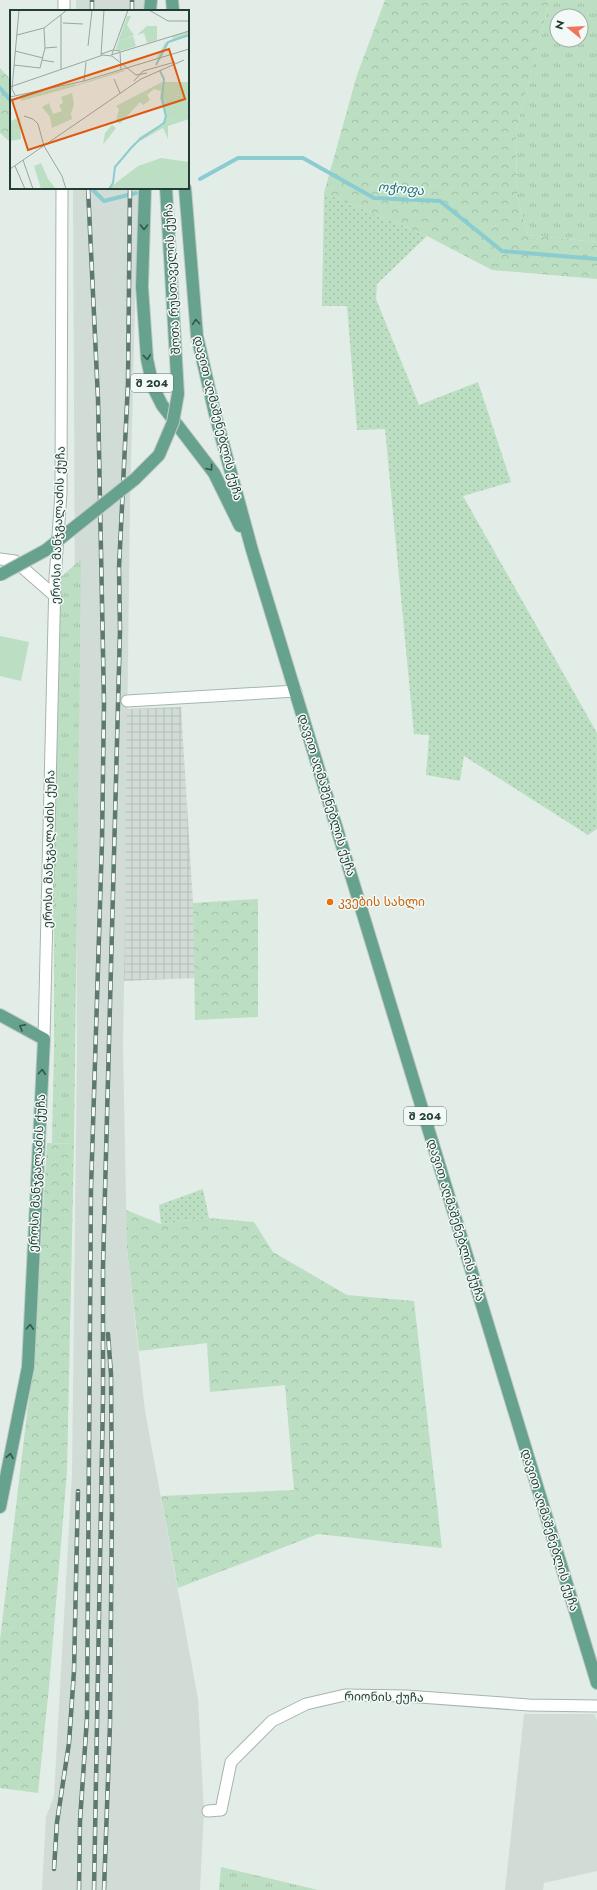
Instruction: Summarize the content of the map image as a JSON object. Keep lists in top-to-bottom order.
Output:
{
  "streets": {
    "main road": [
      "შოთა რუსთაველის ქუჩა",
      "შ 204",
      "დავით აღმაშენებლის ქუჩა",
      "ეროსი მანჯგალაძის ქუჩა"
    ],
    "street": ["რიონის ქუჩა"]
  },
  "one_way": ["ეროსი მანჯგალაძის ქუჩა"],
  "water": ["ოჭოფა"],
  "places": ["კვების სახლი"],
  "north": "left"
}
